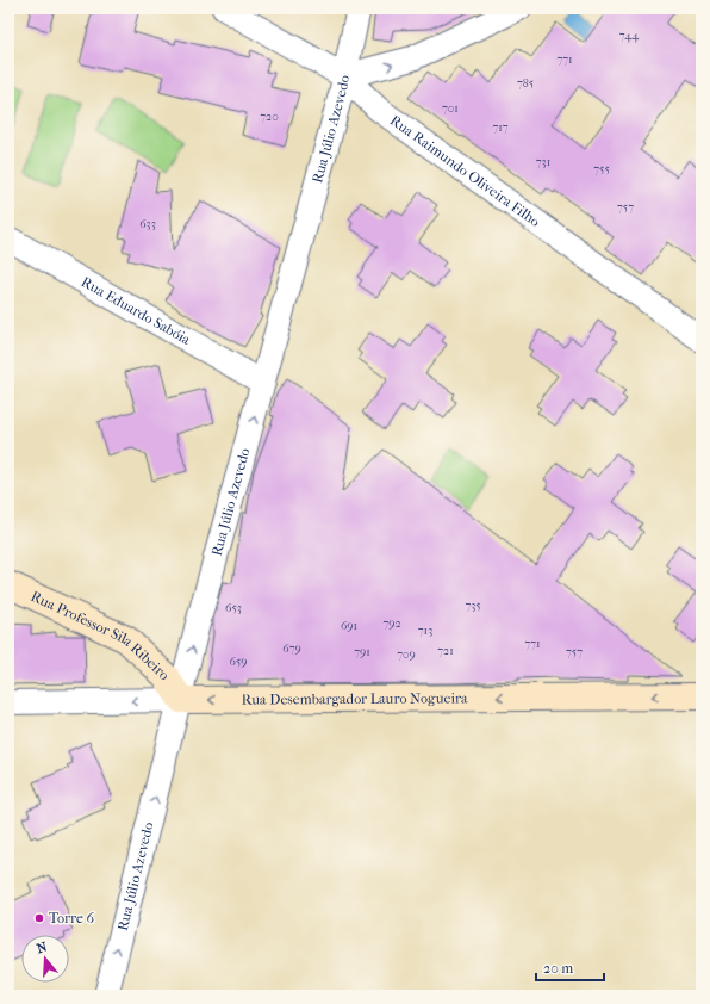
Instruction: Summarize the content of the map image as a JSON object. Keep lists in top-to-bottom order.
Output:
{
  "streets": {
    "street": [
      "Rua Júlio Azevedo",
      "Rua Raimundo Oliveira Filho",
      "Rua Eduardo Sabóia",
      "Rua Professor Sila Ribeiro",
      "Rua Desembargador Lauro Nogueira"
    ]
  },
  "crossings": [
    ["Rua Júlio Azevedo", "Rua Raimundo Oliveira Filho"],
    ["Rua Júlio Azevedo", "Rua Eduardo Sabóia"],
    ["Rua Júlio Azevedo", "Rua Professor Sila Ribeiro"],
    ["Rua Júlio Azevedo", "Rua Desembargador Lauro Nogueira"],
    ["Rua Professor Sila Ribeiro", "Rua Desembargador Lauro Nogueira"]
  ],
  "one_way": ["Rua Júlio Azevedo", "Rua Desembargador Lauro Nogueira"],
  "places": ["Torre 6"],
  "house_numbers": [
    "744",
    "771",
    "785",
    "701",
    "720",
    "717",
    "731",
    "755",
    "757",
    "633",
    "735",
    "653",
    "792",
    "691",
    "713",
    "771",
    "679",
    "721",
    "791",
    "757",
    "709",
    "659"
  ],
  "scale_bar": "20 m",
  "north": "top"
}
